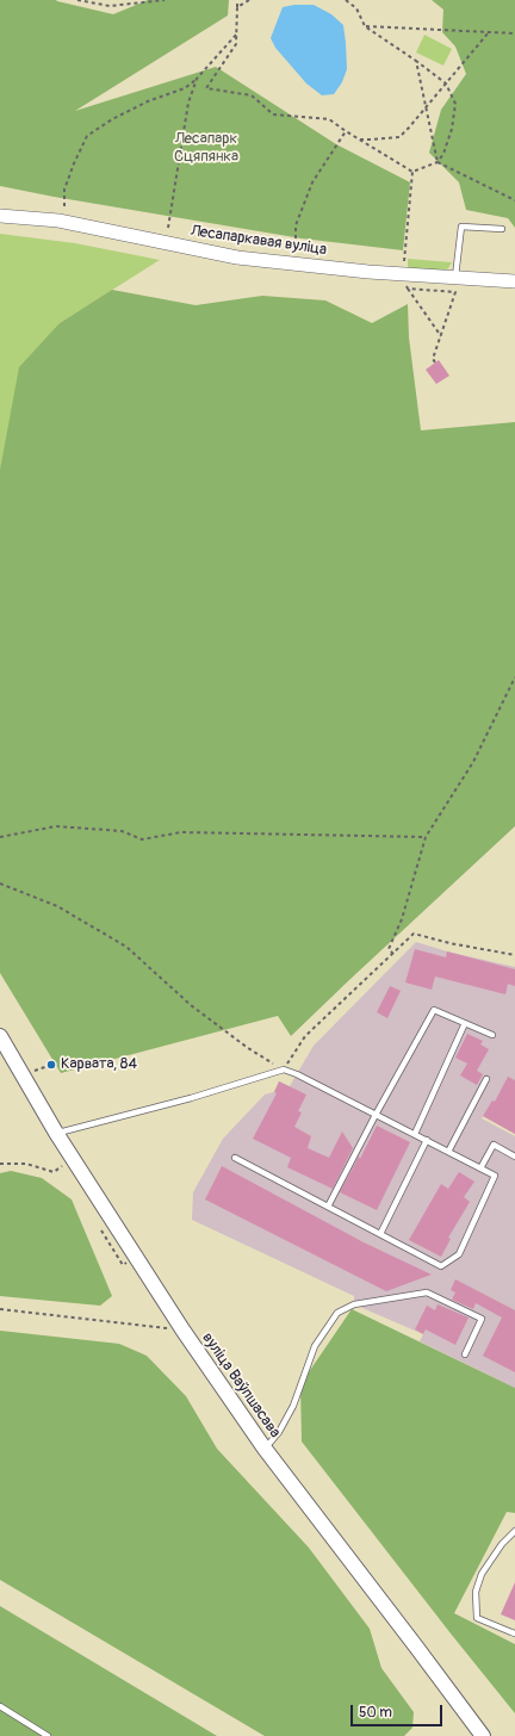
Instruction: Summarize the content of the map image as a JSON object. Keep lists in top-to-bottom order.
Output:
{
  "streets": {
    "main road": ["вуліца Ваўпшасава"],
    "street": ["Лесапаркавая вуліца"]
  },
  "parks": ["Лесапарк Сцяпянка"],
  "places": ["Карвата, 84"],
  "scale_bar": "50 m"
}
